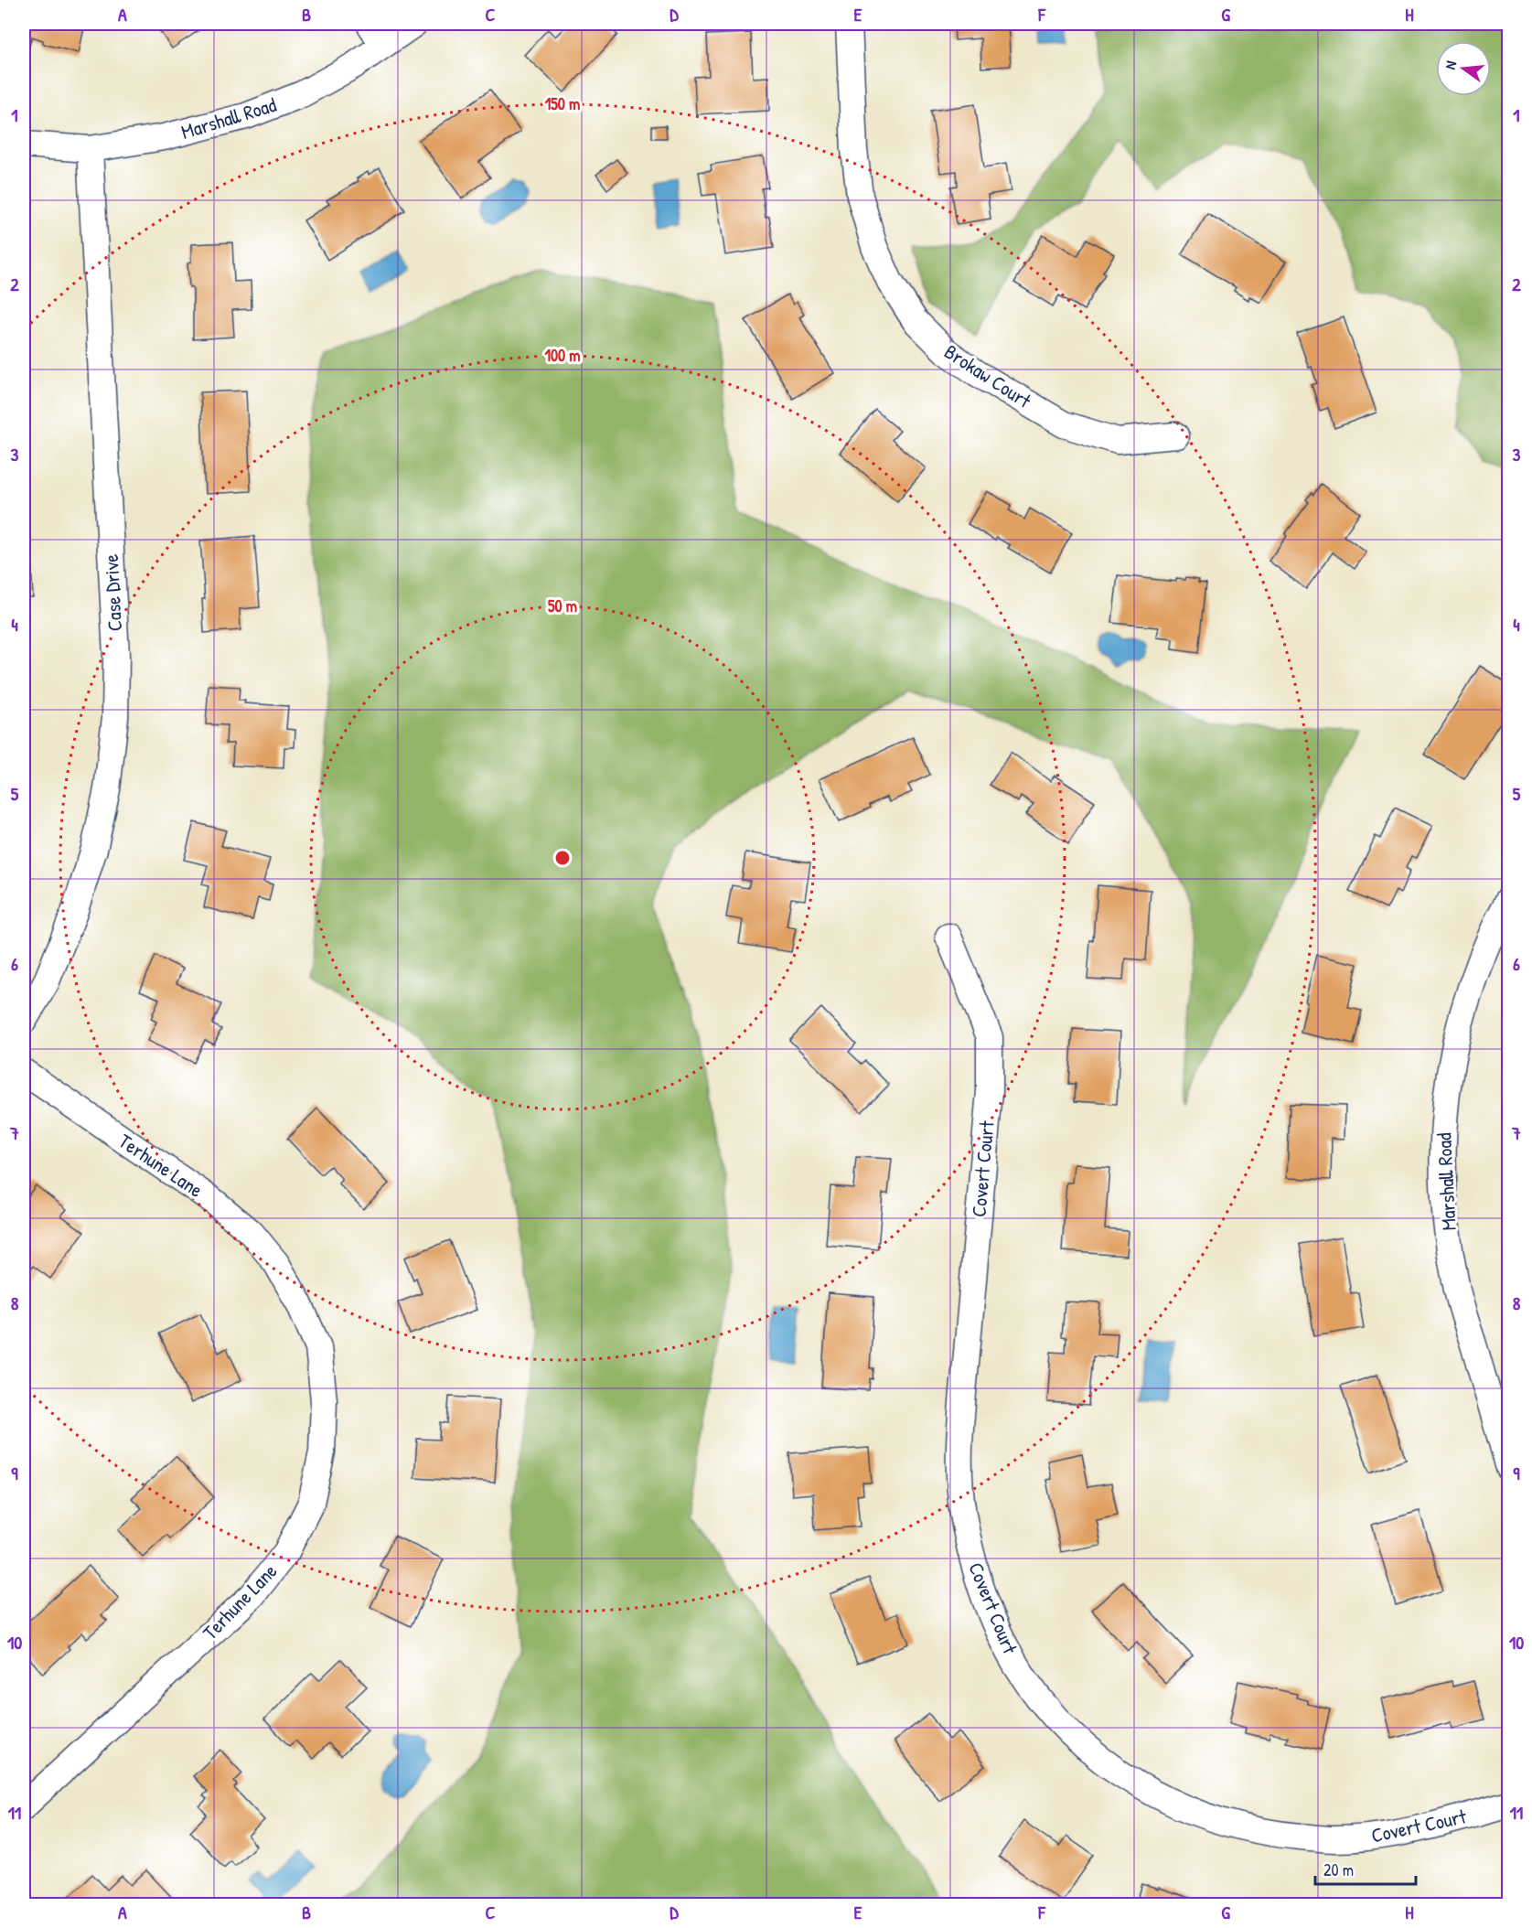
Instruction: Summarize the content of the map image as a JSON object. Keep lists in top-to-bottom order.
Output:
{
  "streets": {
    "street": [
      "Marshall Road",
      "Brokaw Court",
      "Case Drive",
      "Terhune Lane",
      "Covert Court"
    ]
  },
  "crossings": [
    ["Marshall Road", "Case Drive"]
  ],
  "scale_bar": "20 m",
  "north": "left",
  "grid": {
    "columns": [
      "A",
      "B",
      "C",
      "D",
      "E",
      "F",
      "G",
      "H"
    ],
    "rows": [
      "1",
      "2",
      "3",
      "4",
      "5",
      "6",
      "7",
      "8",
      "9",
      "10",
      "11"
    ]
  },
  "rings": ["150 m", "100 m", "50 m"]
}
